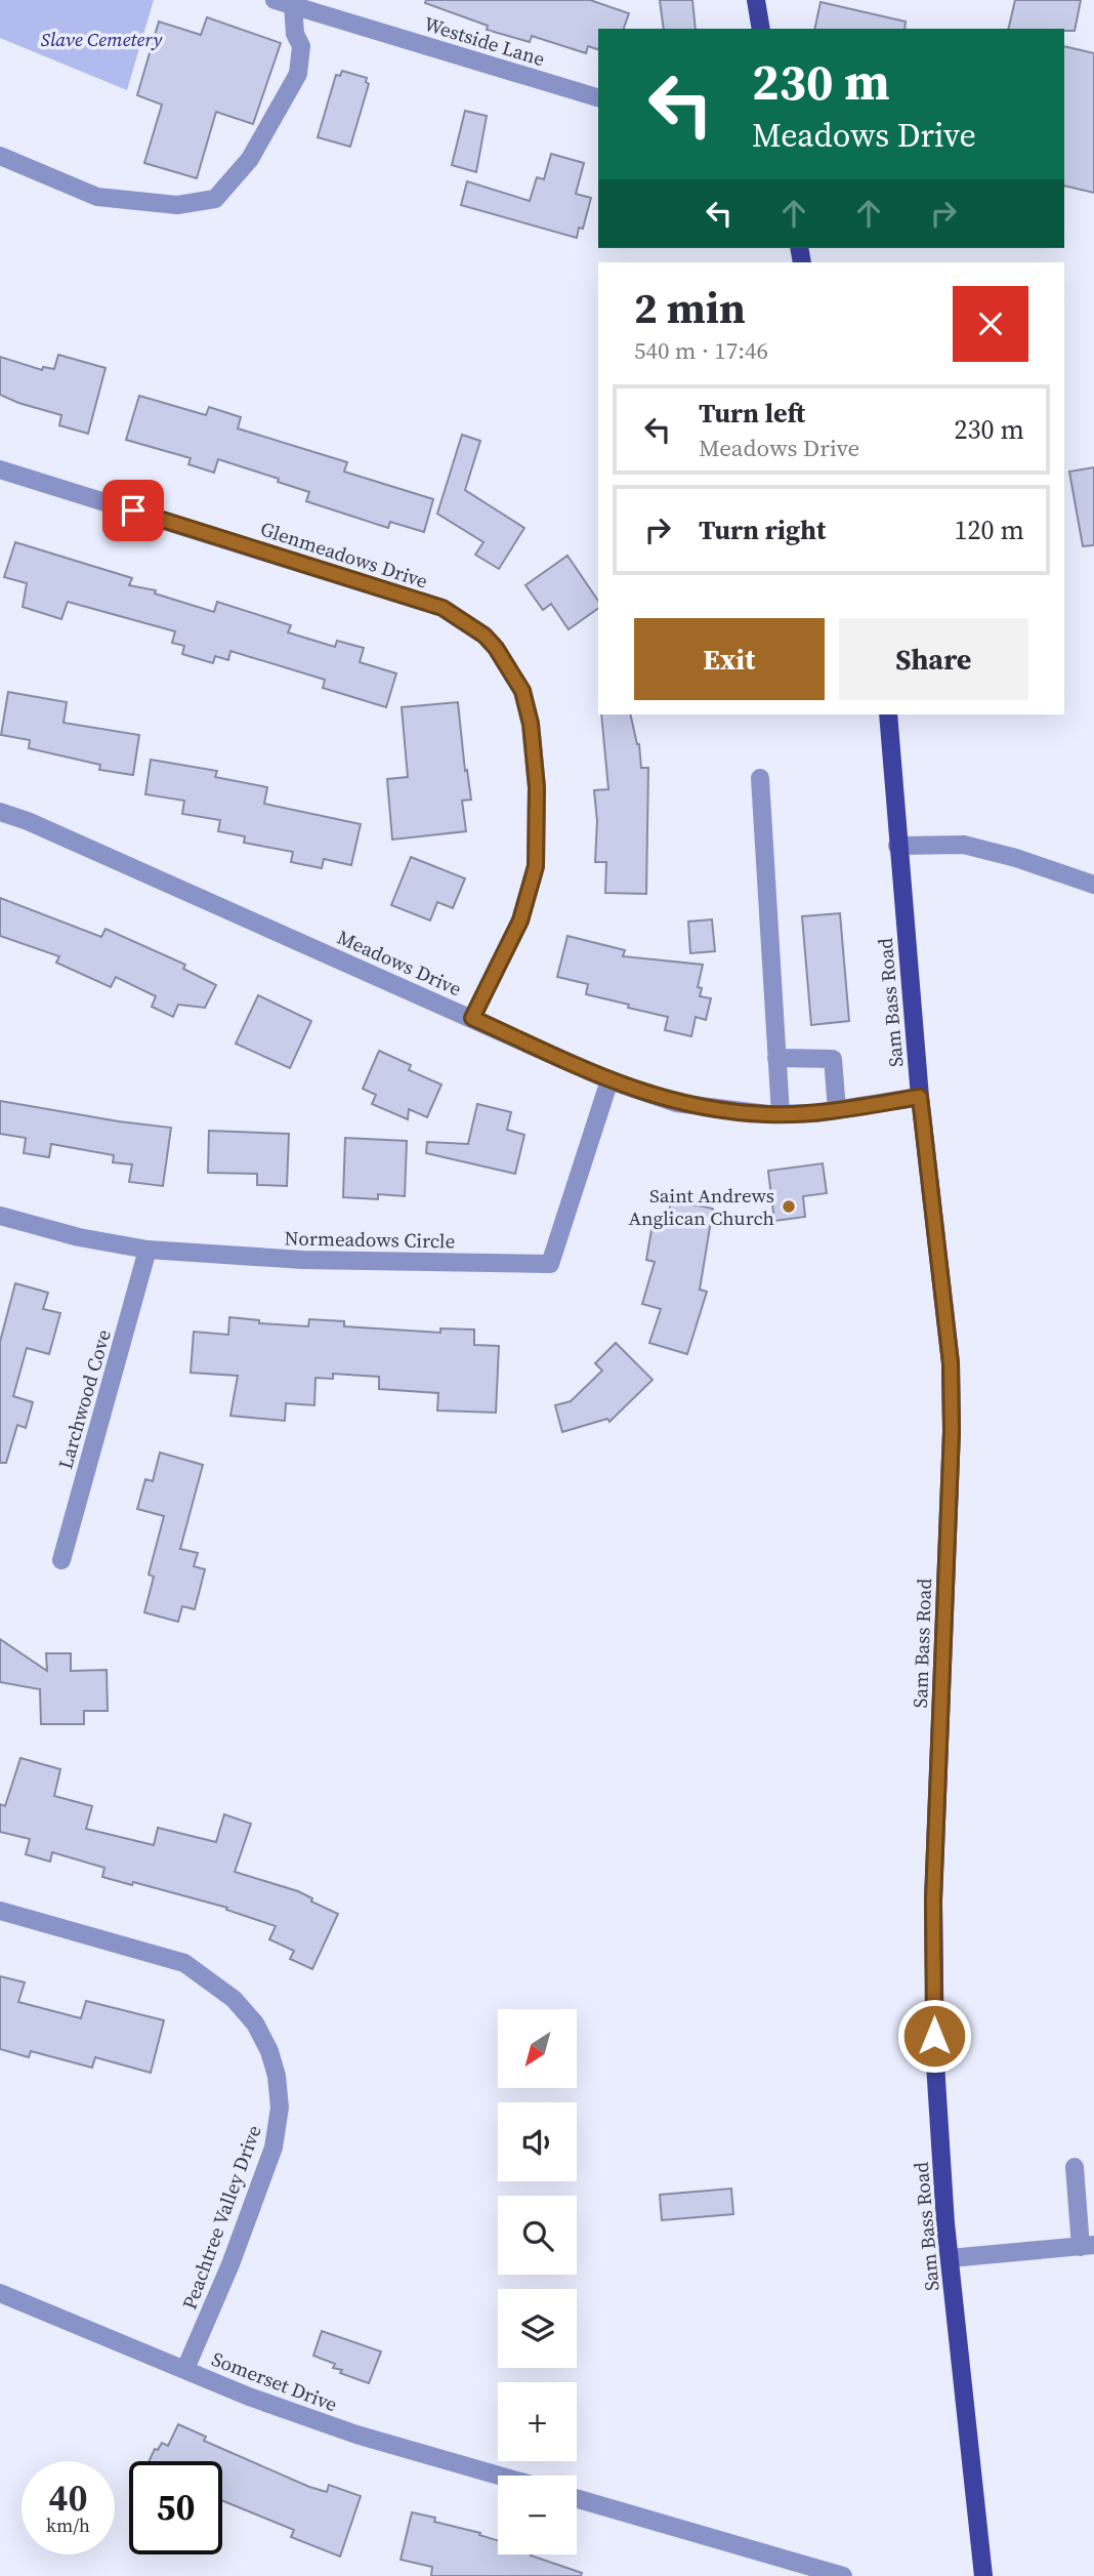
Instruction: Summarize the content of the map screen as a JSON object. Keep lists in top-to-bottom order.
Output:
{
  "streets": {
    "main road": ["Sam Bass Road"],
    "street": [
      "Westside Lane",
      "Glenmeadows Drive",
      "Meadows Drive",
      "Normeadows Circle",
      "Larchwood Cove",
      "Peachtree Valley Drive",
      "Somerset Drive"
    ]
  },
  "crossings": [
    ["Glenmeadows Drive", "Meadows Drive"],
    ["Meadows Drive", "Sam Bass Road"],
    ["Meadows Drive", "Normeadows Circle"],
    ["Normeadows Circle", "Larchwood Cove"],
    ["Peachtree Valley Drive", "Somerset Drive"]
  ],
  "parks": ["Slave Cemetery"],
  "places": ["Saint Andrews Anglican Church"],
  "north": "bottom left",
  "page": {
    "turn": ["230 m", "Meadows Drive"],
    "heading": ["2 min", "540 m · 17:46"],
    "list": [
      {
        "name": "Turn left",
        "note": "Meadows Drive",
        "value": "230 m"
      },
      {
        "name": "Turn right",
        "value": "120 m"
      }
    ],
    "buttons": ["Exit", "Share"],
    "map_buttons": ["+", "−"],
    "speed": "40 km/h",
    "limit": "50"
  }
}
